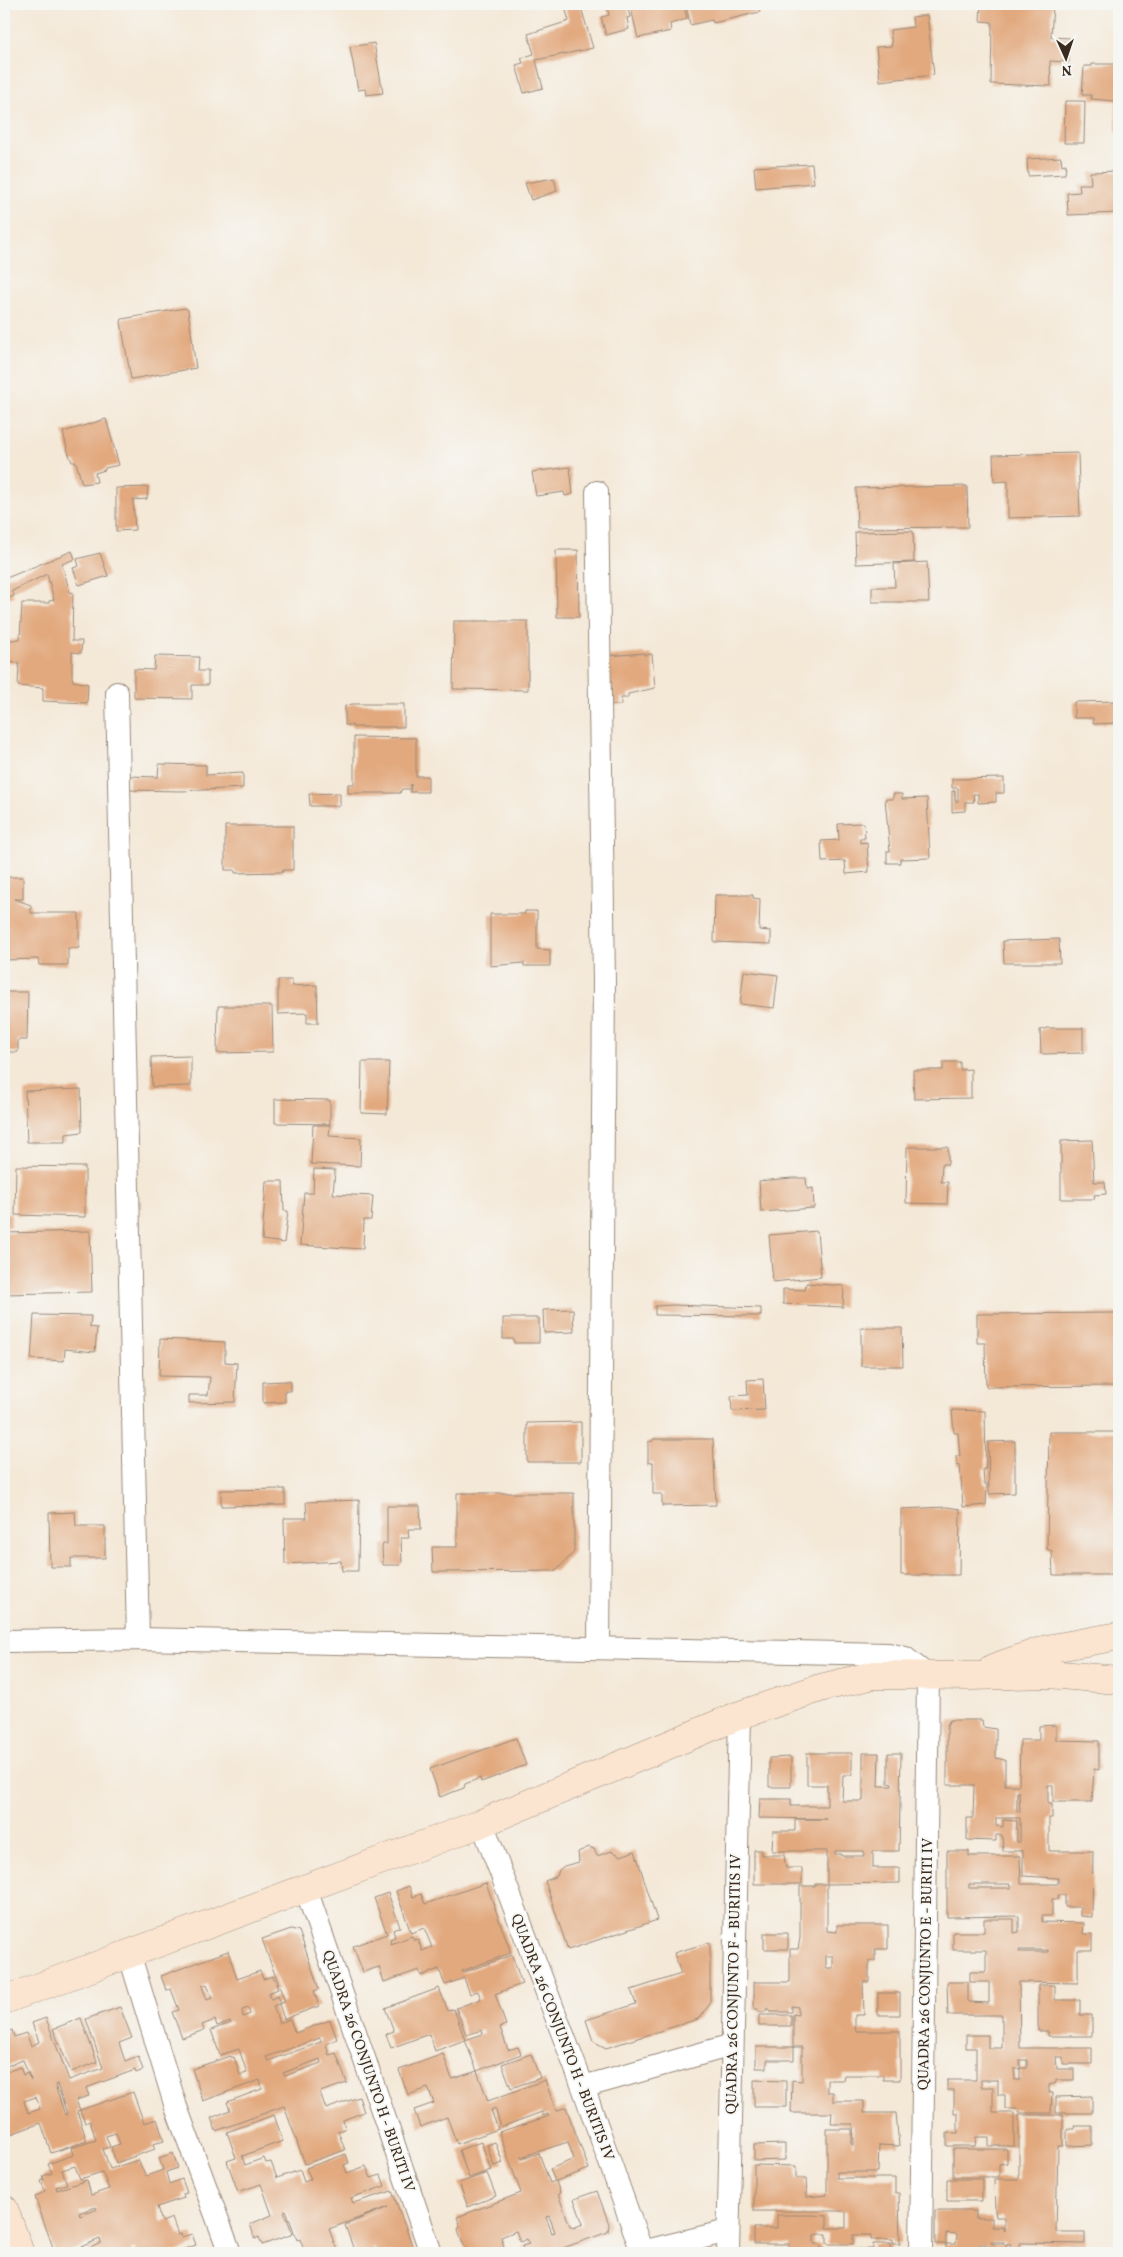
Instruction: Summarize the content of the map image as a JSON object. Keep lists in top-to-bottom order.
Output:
{
  "streets": {
    "street": [
      "QUADRA 26 CONJUNTO E - BURITI IV",
      "QUADRA 26 CONJUNTO F - BURITIS IV",
      "QUADRA 26 CONJUNTO H - BURITIS IV",
      "QUADRA 26 CONJUNTO H - BURITI IV"
    ]
  },
  "north": "bottom"
}
